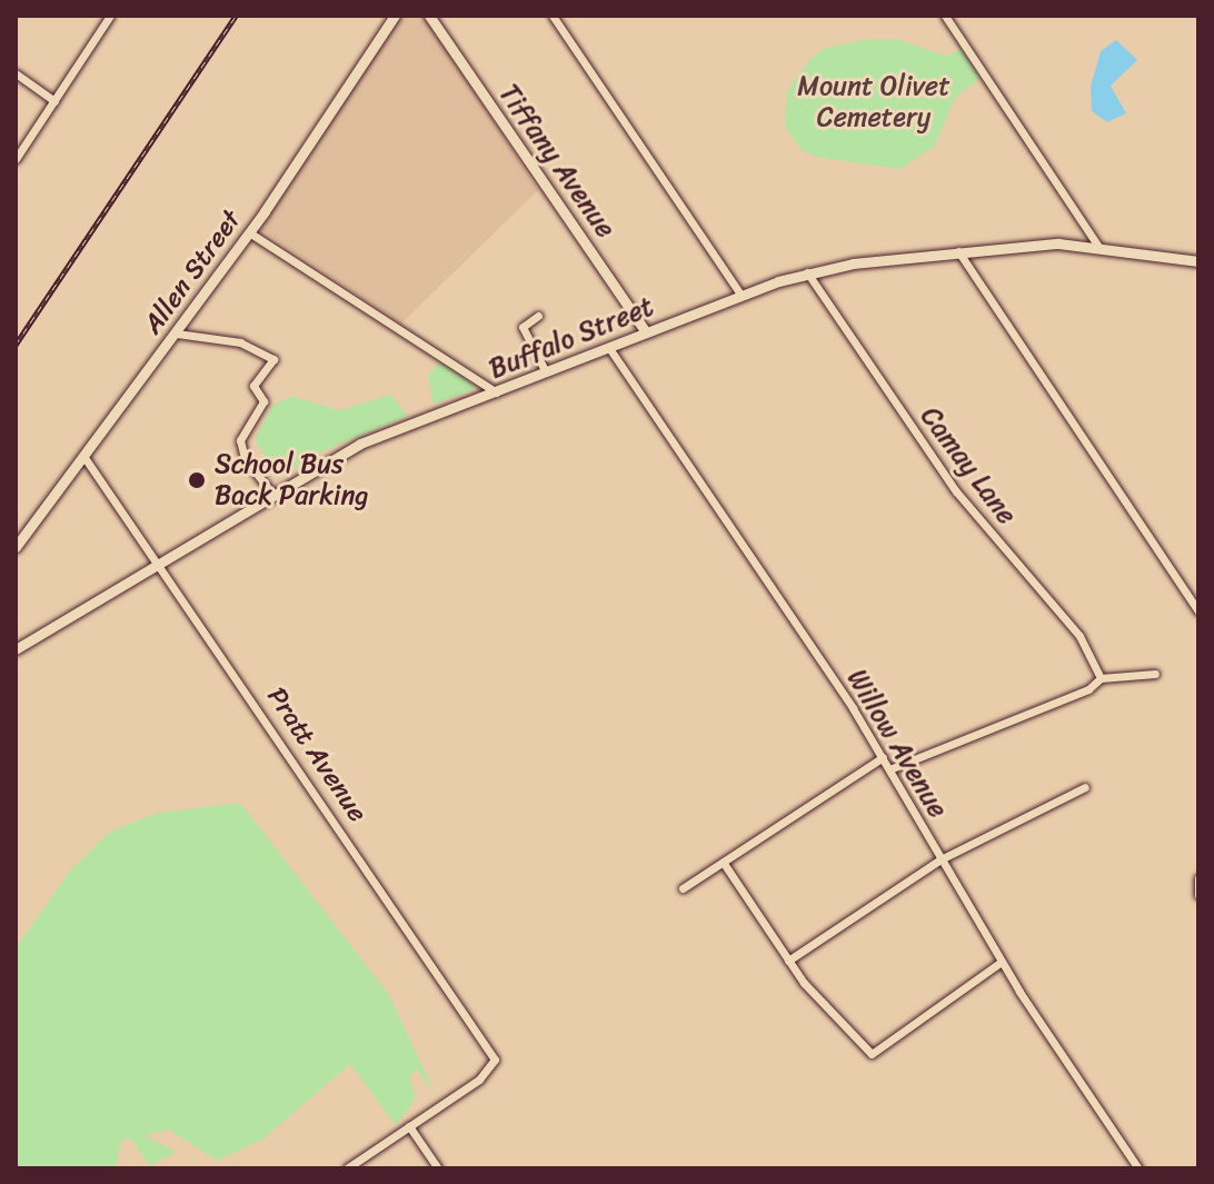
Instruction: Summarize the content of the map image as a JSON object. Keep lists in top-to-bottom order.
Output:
{
  "streets": {
    "street": [
      "Tiffany Avenue",
      "Allen Street",
      "Buffalo Street",
      "Camay Lane",
      "Willow Avenue",
      "Pratt Avenue"
    ]
  },
  "crossings": [
    ["Tiffany Avenue", "Buffalo Street"],
    ["Allen Street", "Pratt Avenue"],
    ["Buffalo Street", "Camay Lane"],
    ["Buffalo Street", "Willow Avenue"],
    ["Buffalo Street", "Pratt Avenue"]
  ],
  "parks": ["Mount Olivet Cemetery"],
  "places": ["School Bus Back Parking"]
}
